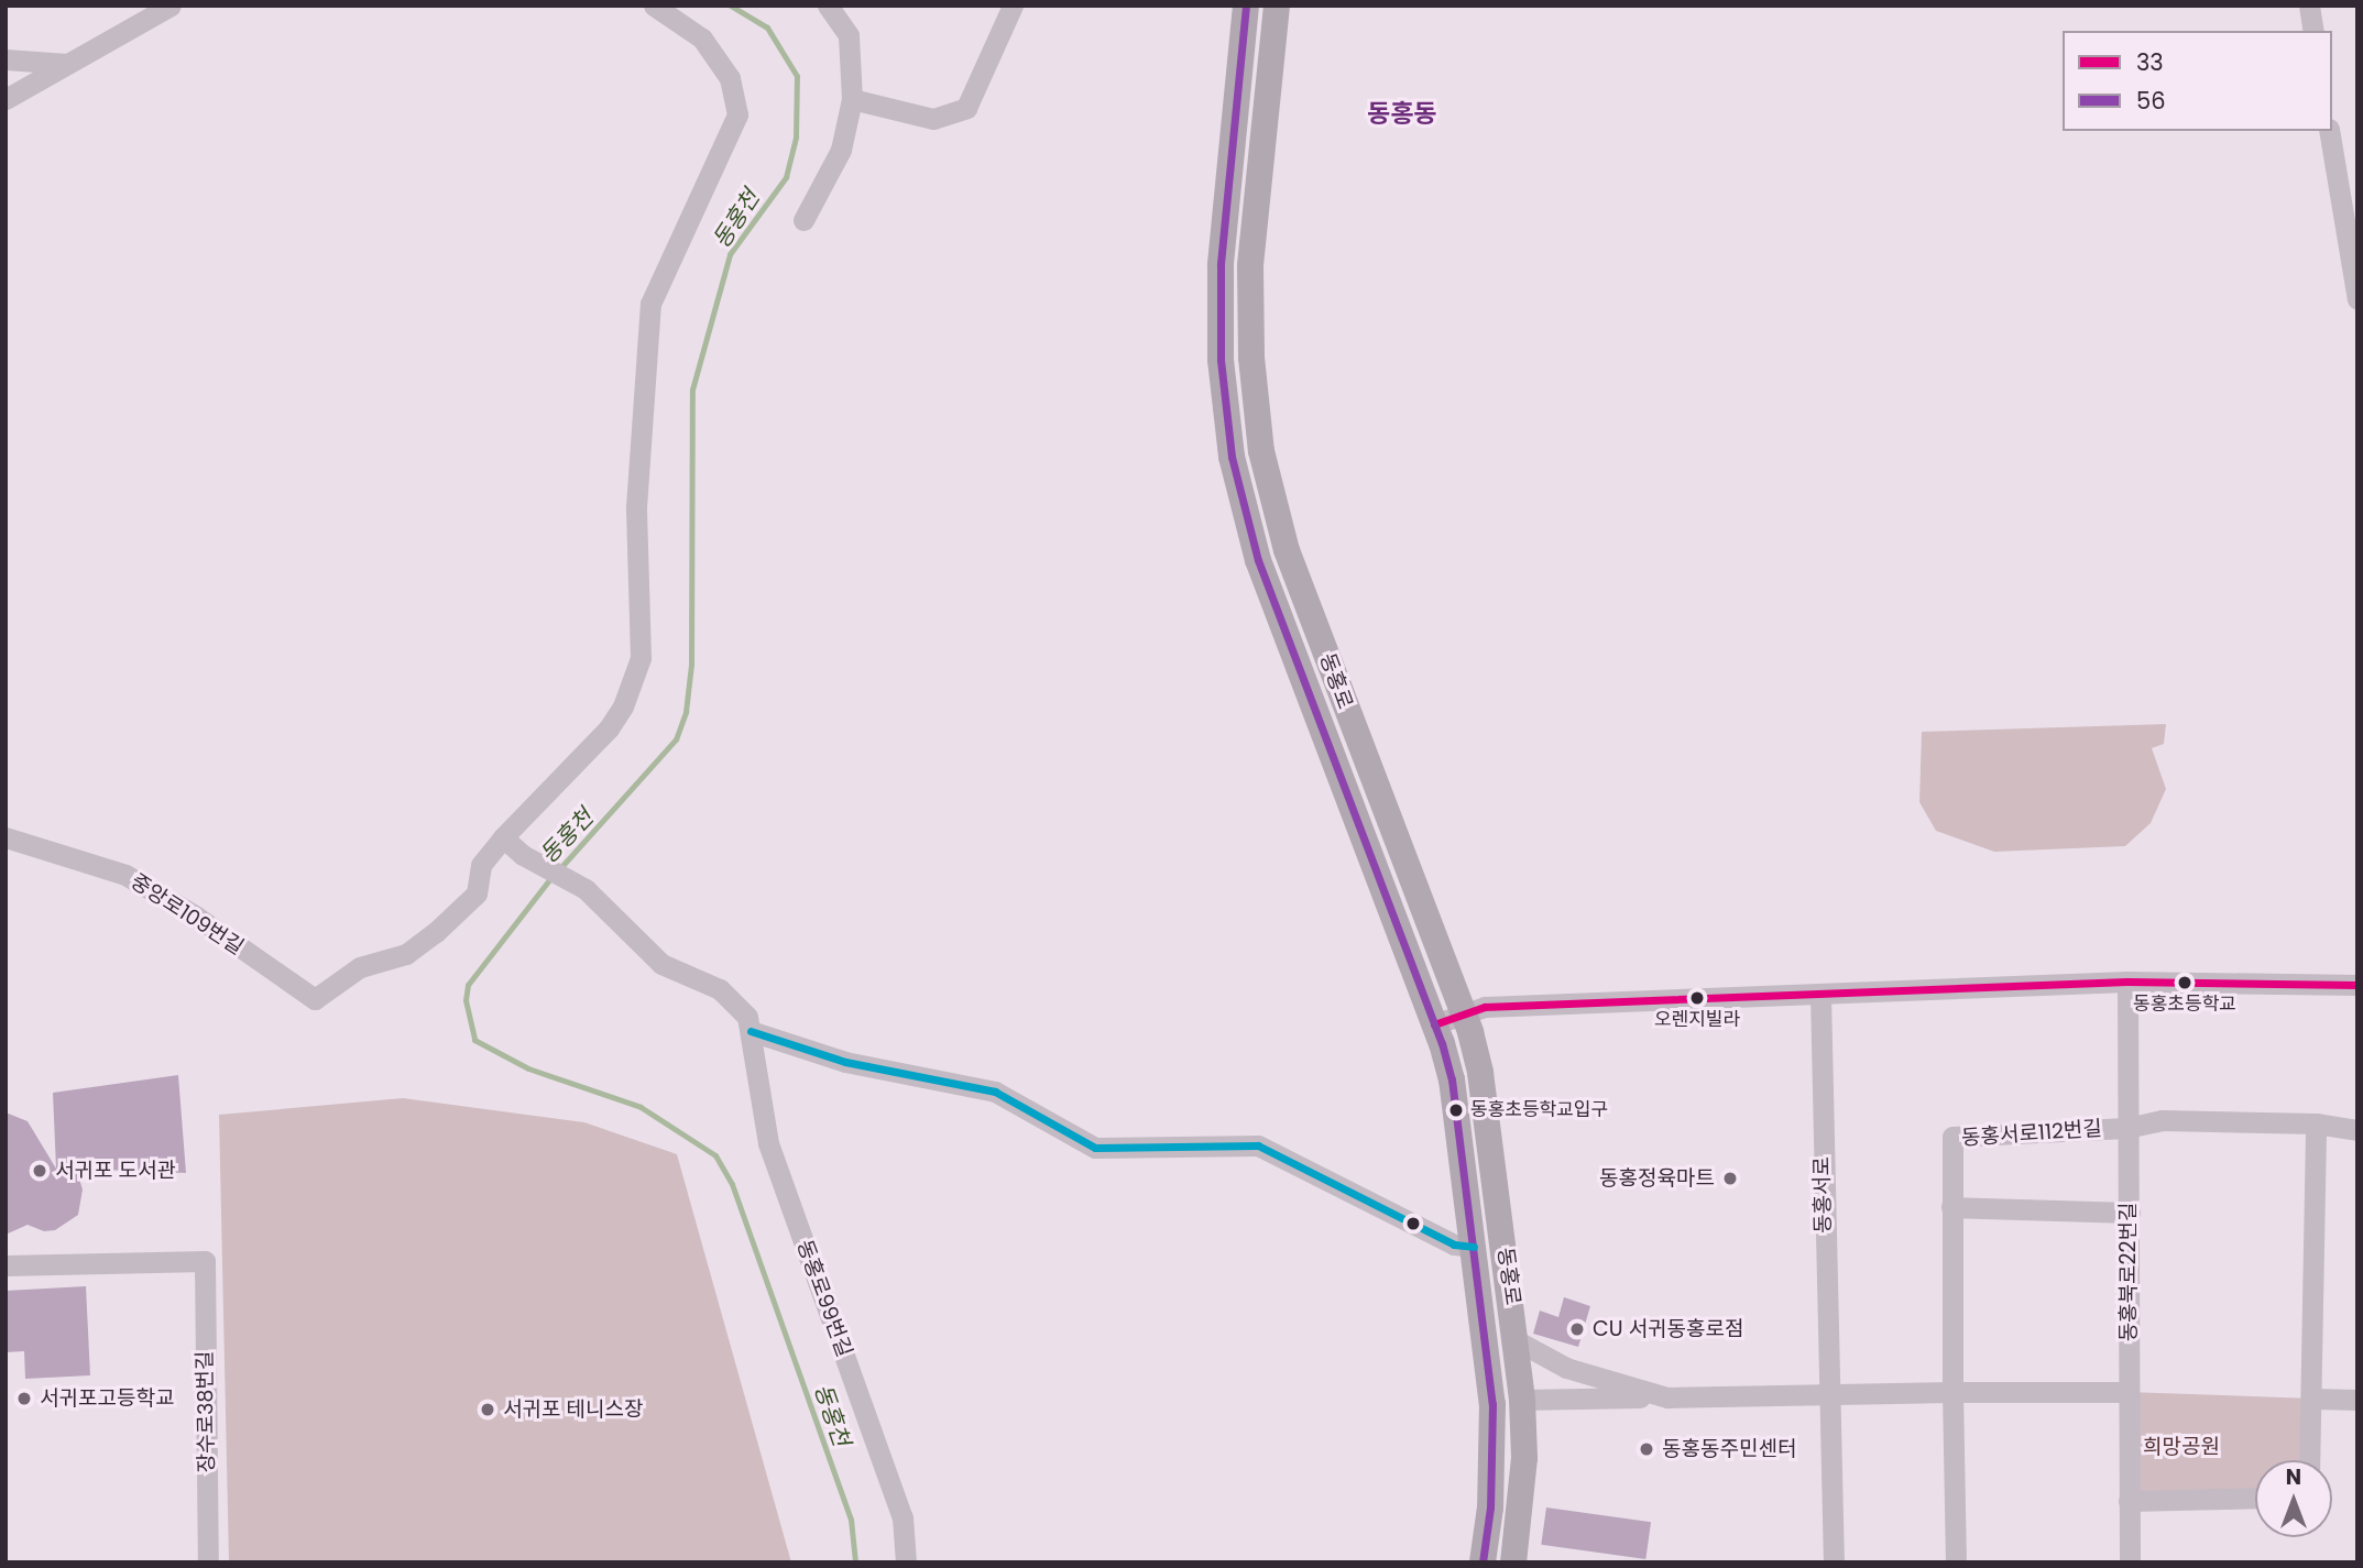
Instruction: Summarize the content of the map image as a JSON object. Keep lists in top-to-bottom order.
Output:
{
  "streets": {
    "main road": ["동홍로"],
    "street": [
      "중앙로109번길",
      "동홍서로112번길",
      "동홍서로",
      "동홍북로22번길",
      "동홍로99번길",
      "장수로38번길"
    ]
  },
  "crossings": [
    ["동홍서로112번길", "동홍북로22번길"]
  ],
  "districts": ["동홍동"],
  "water": ["동홍천"],
  "parks": ["희망공원"],
  "places": [
    "동홍초등학교",
    "오렌지빌라",
    "동홍초등학교입구",
    "서귀포 도서관",
    "동홍정육마트",
    "CU 서귀동홍로점",
    "서귀포고등학교",
    "서귀포 테니스장",
    "동홍동주민센터"
  ],
  "lines": ["transit line 56", "transit line 33"],
  "legend": ["33", "56"],
  "north": "top"
}
